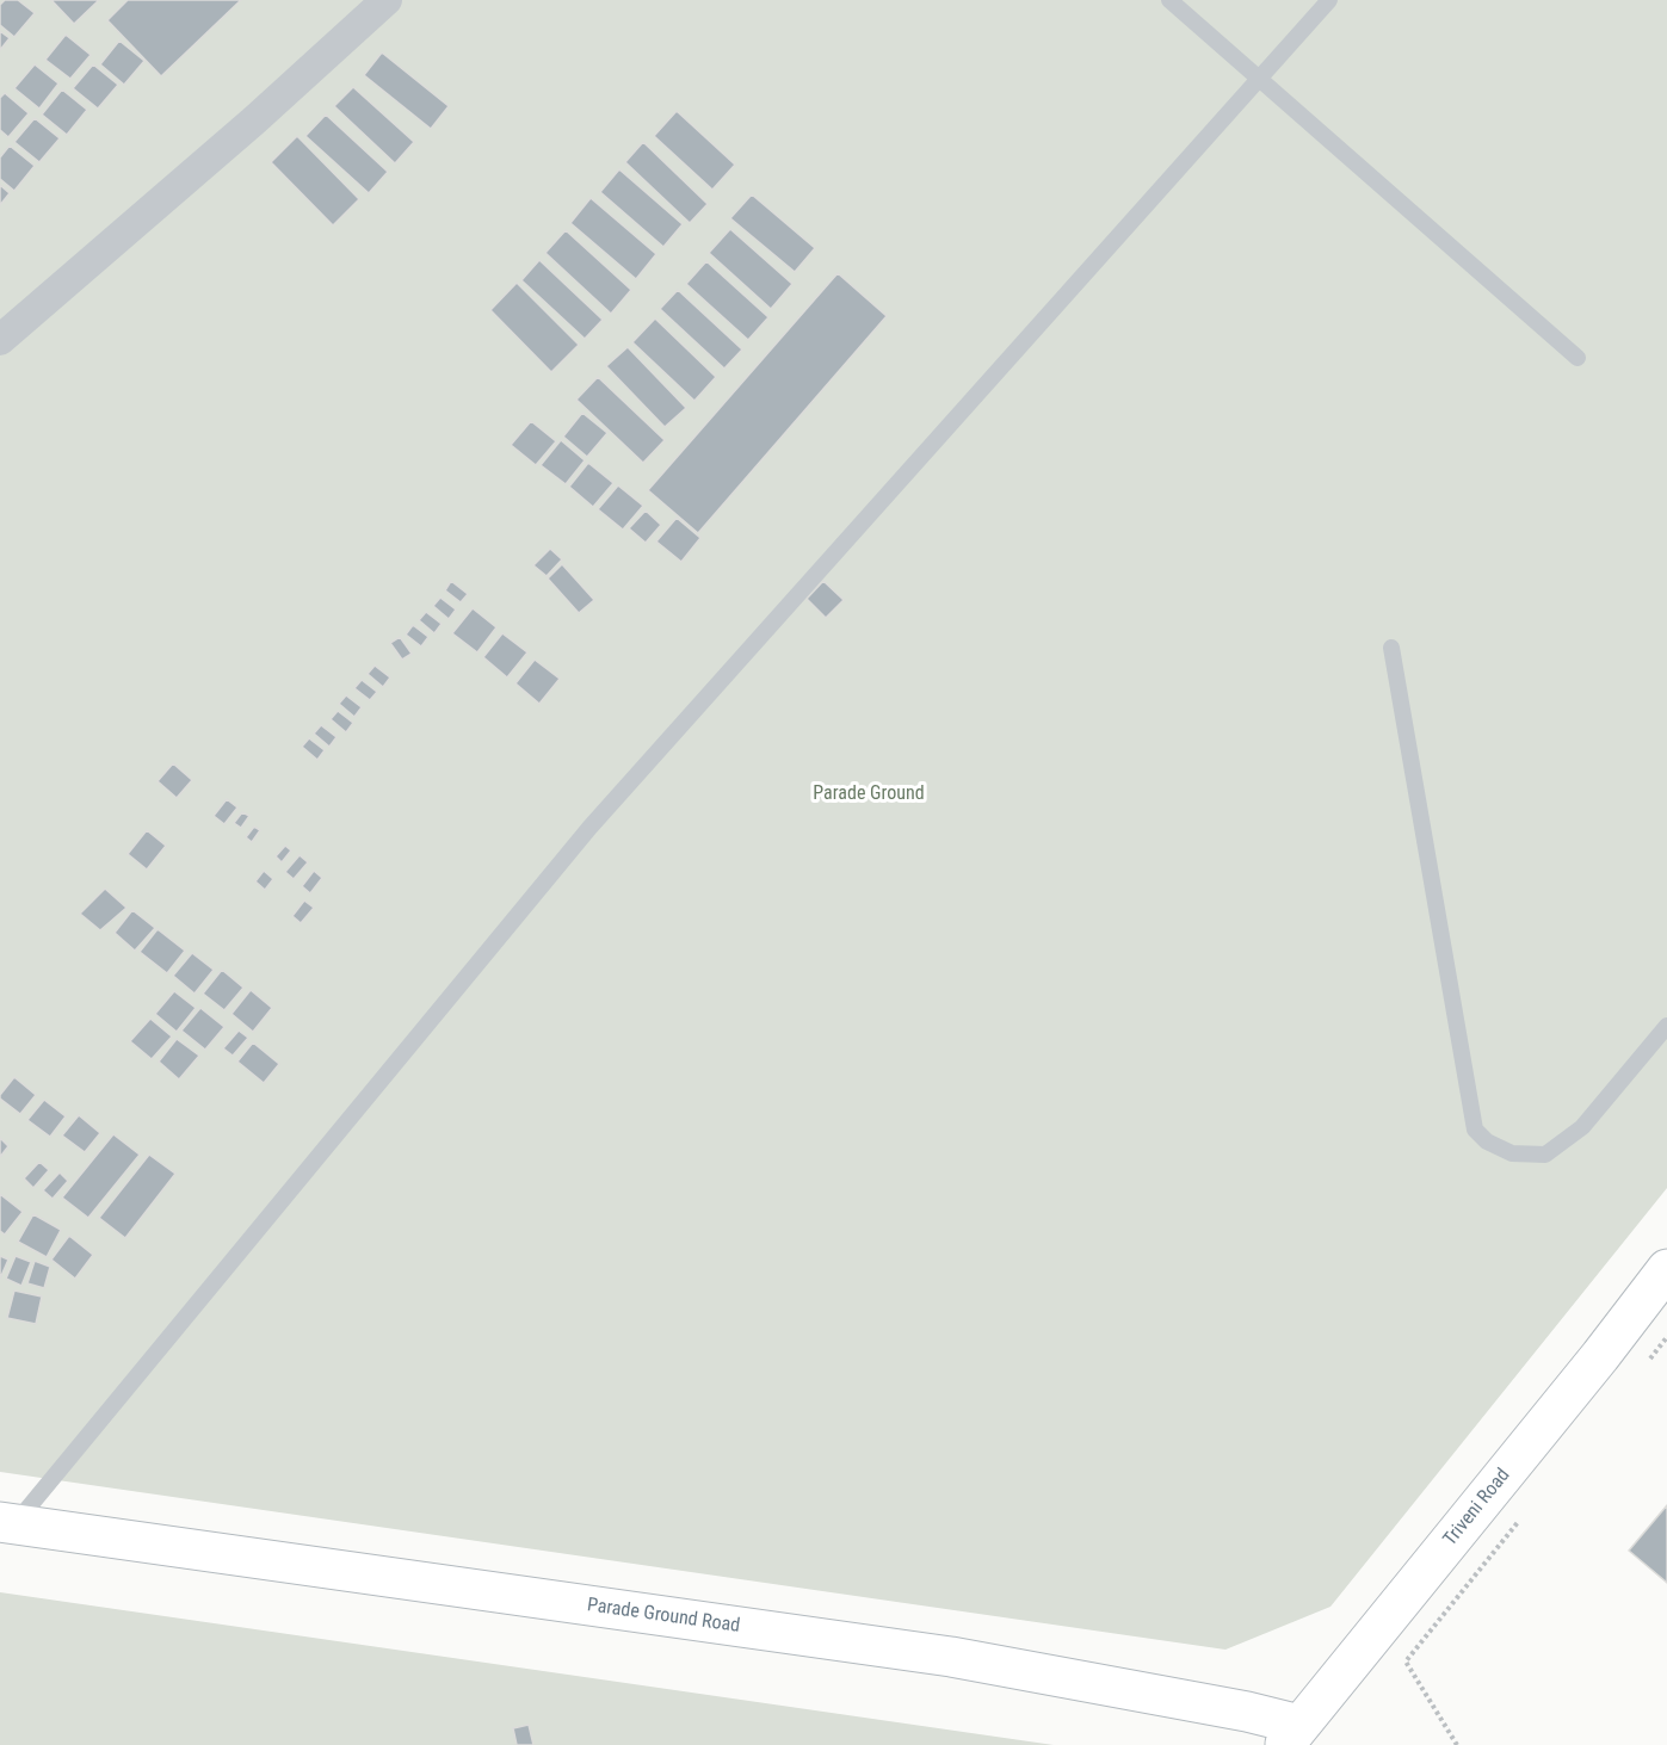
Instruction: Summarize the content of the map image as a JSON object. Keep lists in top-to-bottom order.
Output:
{
  "streets": {
    "street": ["Triveni Road", "Parade Ground Road"]
  },
  "crossings": [
    ["Triveni Road", "Parade Ground Road"]
  ],
  "parks": ["Parade Ground"]
}
